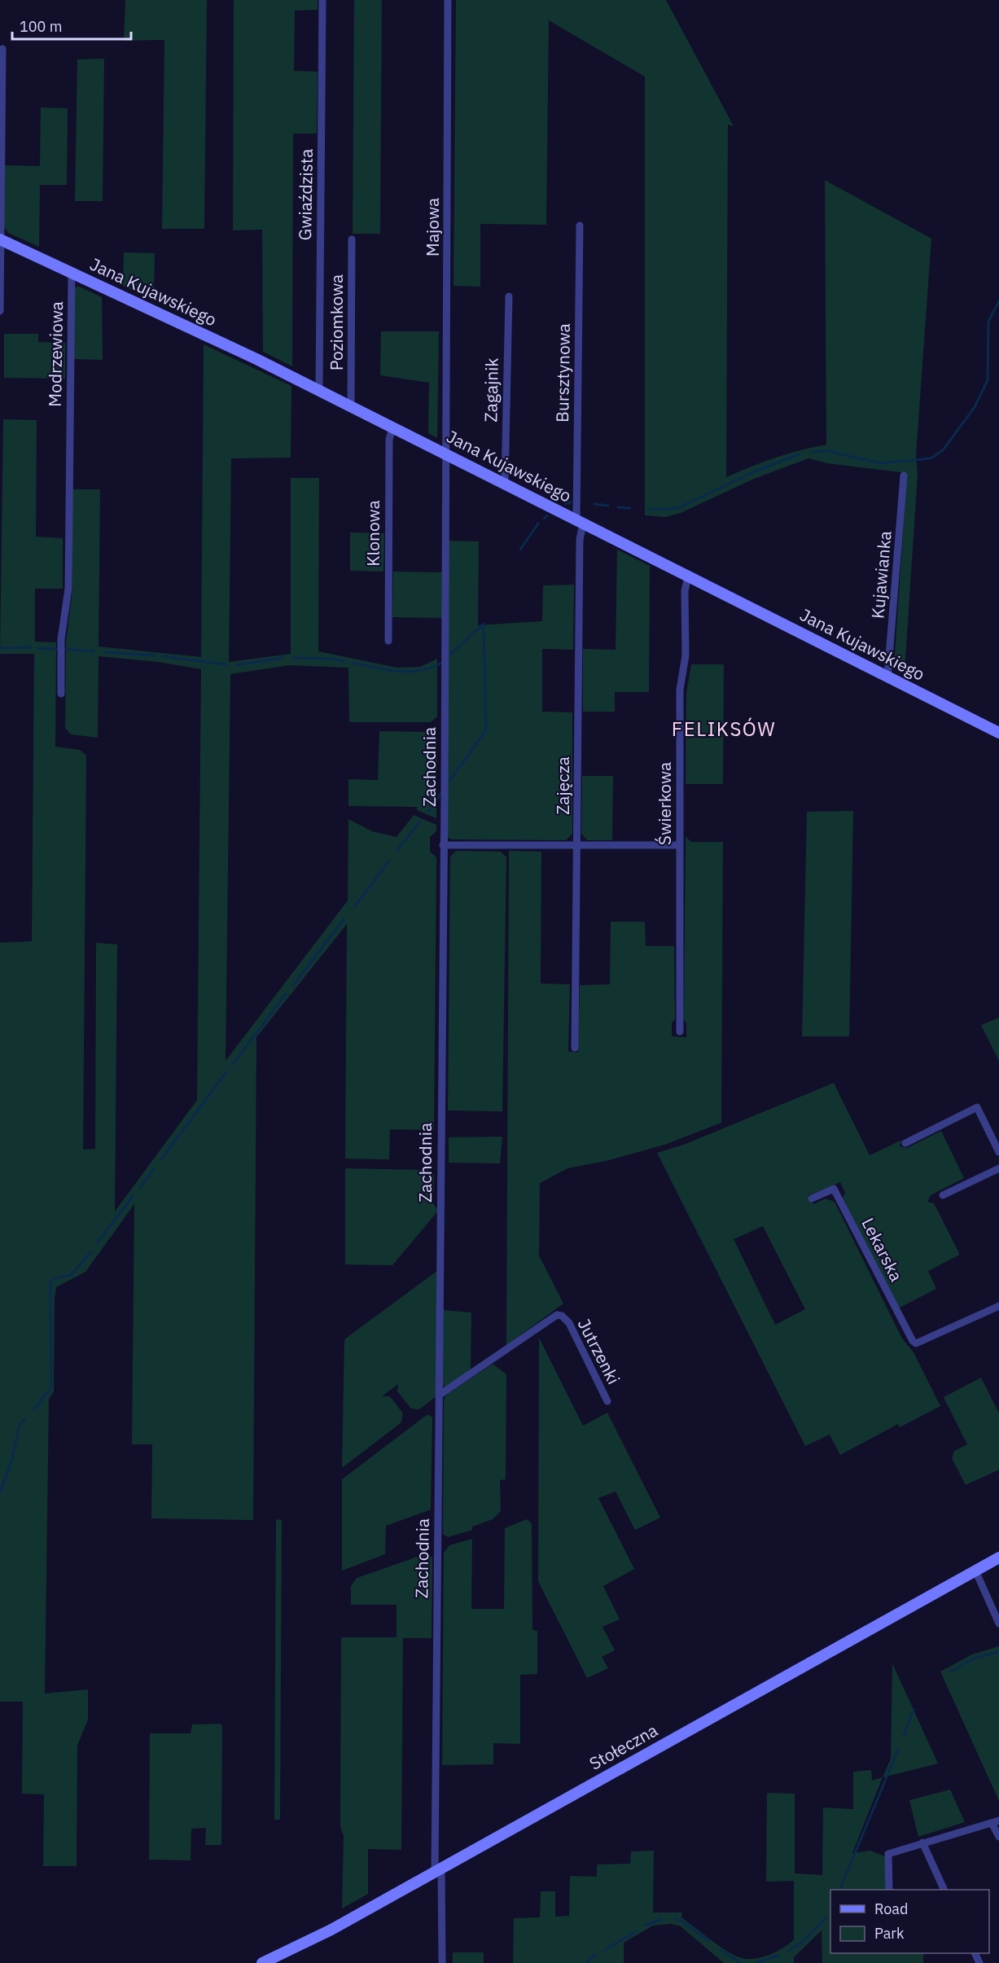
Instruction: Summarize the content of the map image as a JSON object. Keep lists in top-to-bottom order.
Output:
{
  "streets": {
    "main road": ["Jana Kujawskiego", "Stołeczna"],
    "street": [
      "Gwiaździsta",
      "Majowa",
      "Poziomkowa",
      "Modrzewiowa",
      "Bursztynowa",
      "Zagajnik",
      "Klonowa",
      "Kujawianka",
      "Zachodnia",
      "Zajęcza",
      "Świerkowa",
      "Lekarska",
      "Jutrzenki"
    ]
  },
  "crossings": [
    ["Gwiaździsta", "Jana Kujawskiego"],
    ["Majowa", "Jana Kujawskiego"],
    ["Majowa", "Zachodnia"],
    ["Jana Kujawskiego", "Poziomkowa"],
    ["Jana Kujawskiego", "Modrzewiowa"],
    ["Jana Kujawskiego", "Bursztynowa"],
    ["Jana Kujawskiego", "Zagajnik"],
    ["Jana Kujawskiego", "Klonowa"],
    ["Jana Kujawskiego", "Kujawianka"],
    ["Jana Kujawskiego", "Zachodnia"],
    ["Jana Kujawskiego", "Zajęcza"],
    ["Jana Kujawskiego", "Świerkowa"],
    ["Bursztynowa", "Zajęcza"],
    ["Zachodnia", "Jutrzenki"],
    ["Zachodnia", "Stołeczna"]
  ],
  "districts": ["FELIKSÓW"],
  "legend": ["Road", "Park"],
  "scale_bar": "100 m"
}
